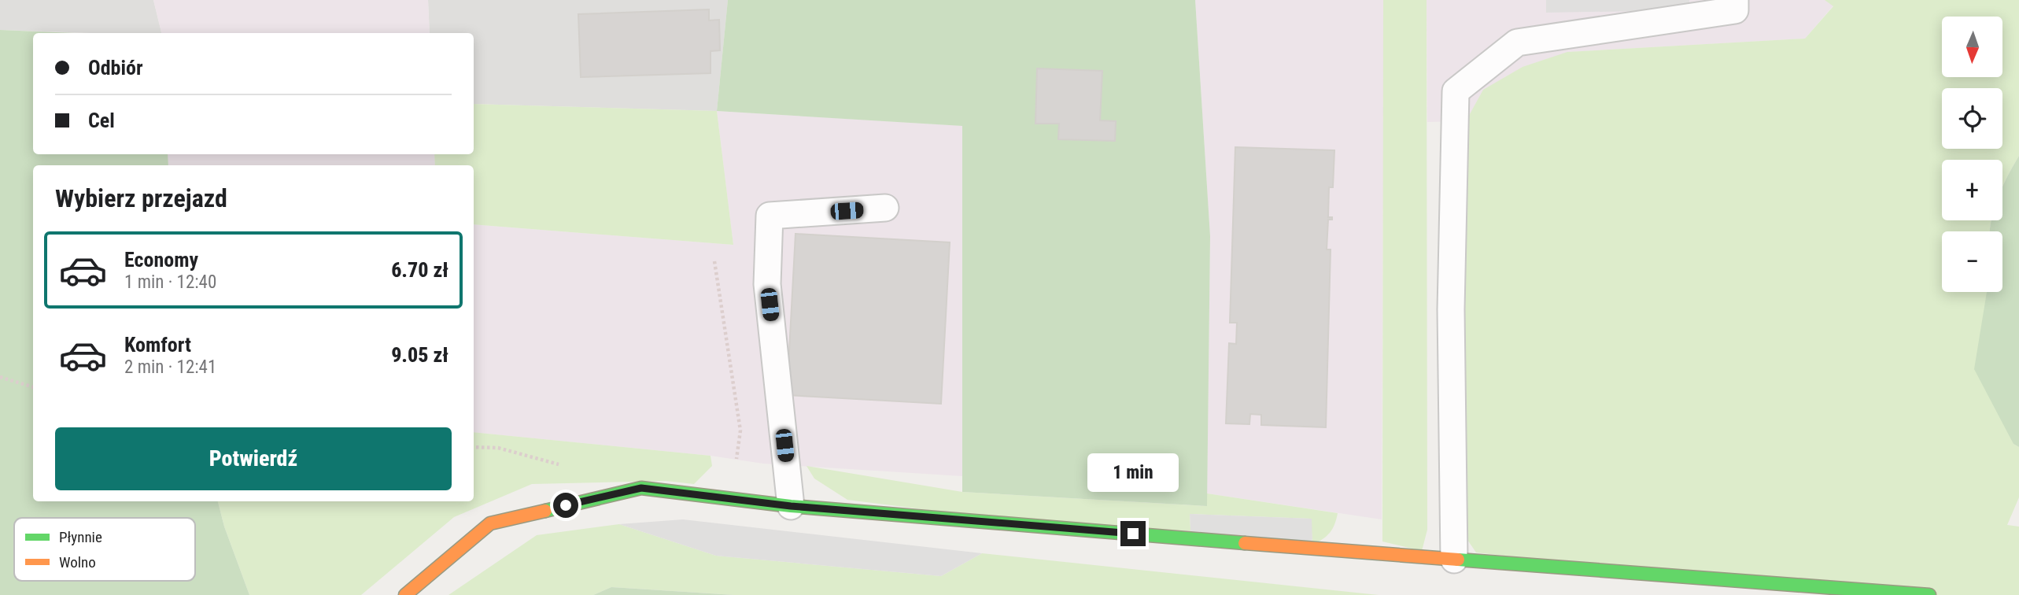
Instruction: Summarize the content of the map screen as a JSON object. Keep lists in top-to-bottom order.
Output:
{
  "legend": ["Płynnie", "Wolno"],
  "north": "bottom",
  "page": {
    "map_buttons": ["+", "−"],
    "banner": ["Odbiór", "Cel"],
    "heading": "Wybierz przejazd",
    "list": [
      {
        "name": "Economy",
        "note": "1 min · 12:40",
        "value": "6.70 zł"
      },
      {
        "name": "Komfort",
        "note": "2 min · 12:41",
        "value": "9.05 zł"
      }
    ],
    "buttons": "Potwierdź",
    "bubble": "1 min"
  }
}
